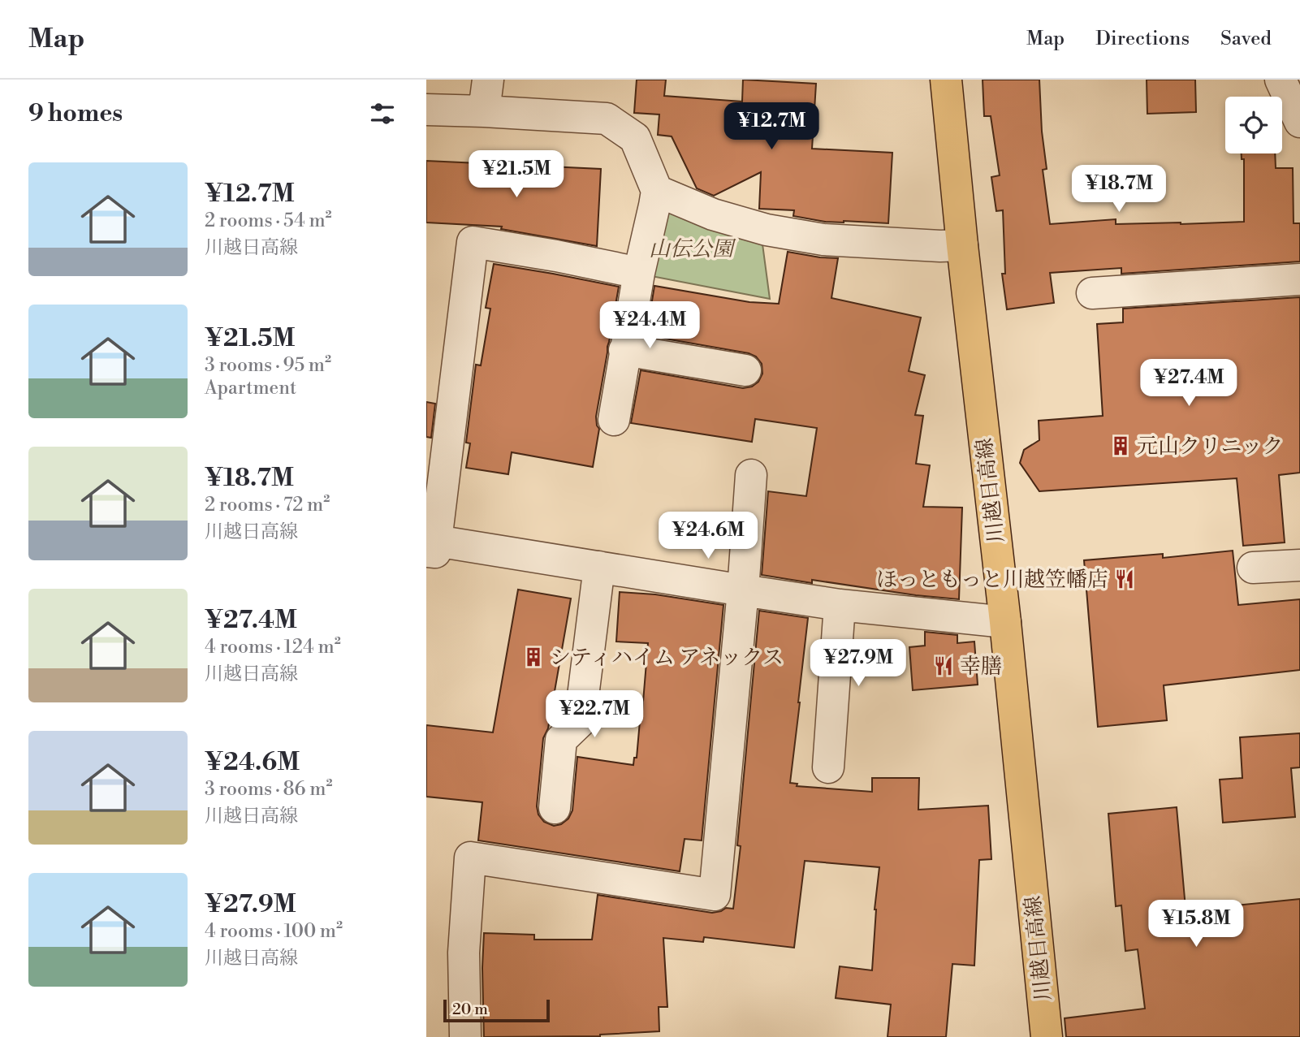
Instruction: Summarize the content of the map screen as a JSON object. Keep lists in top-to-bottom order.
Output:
{
  "streets": {
    "main road": ["川越日高線"]
  },
  "parks": ["山伝公園"],
  "places": {
    "building": ["元山クリニック", "シティハイム アネックス"],
    "restaurant": ["ほっともっと川越笠幡店", "幸膳"]
  },
  "scale_bar": "20 m",
  "page": {
    "header": "Map",
    "nav": ["Map", "Directions", "Saved"],
    "heading": "9 homes",
    "price": [
      "¥12.7M",
      "¥21.5M",
      "¥18.7M",
      "¥24.4M",
      "¥27.4M",
      "¥24.6M",
      "¥27.9M",
      "¥22.7M",
      "¥15.8M"
    ],
    "list": [
      {
        "name": "¥12.7M",
        "note": "2 rooms · 54 m² · 川越日高線"
      },
      {
        "name": "¥21.5M",
        "note": "3 rooms · 95 m² · Apartment"
      },
      {
        "name": "¥18.7M",
        "note": "2 rooms · 72 m² · 川越日高線"
      },
      {
        "name": "¥27.4M",
        "note": "4 rooms · 124 m² · 川越日高線"
      },
      {
        "name": "¥24.6M",
        "note": "3 rooms · 86 m² · 川越日高線"
      },
      {
        "name": "¥27.9M",
        "note": "4 rooms · 100 m² · 川越日高線"
      }
    ],
    "scale": "20 m"
  }
}
